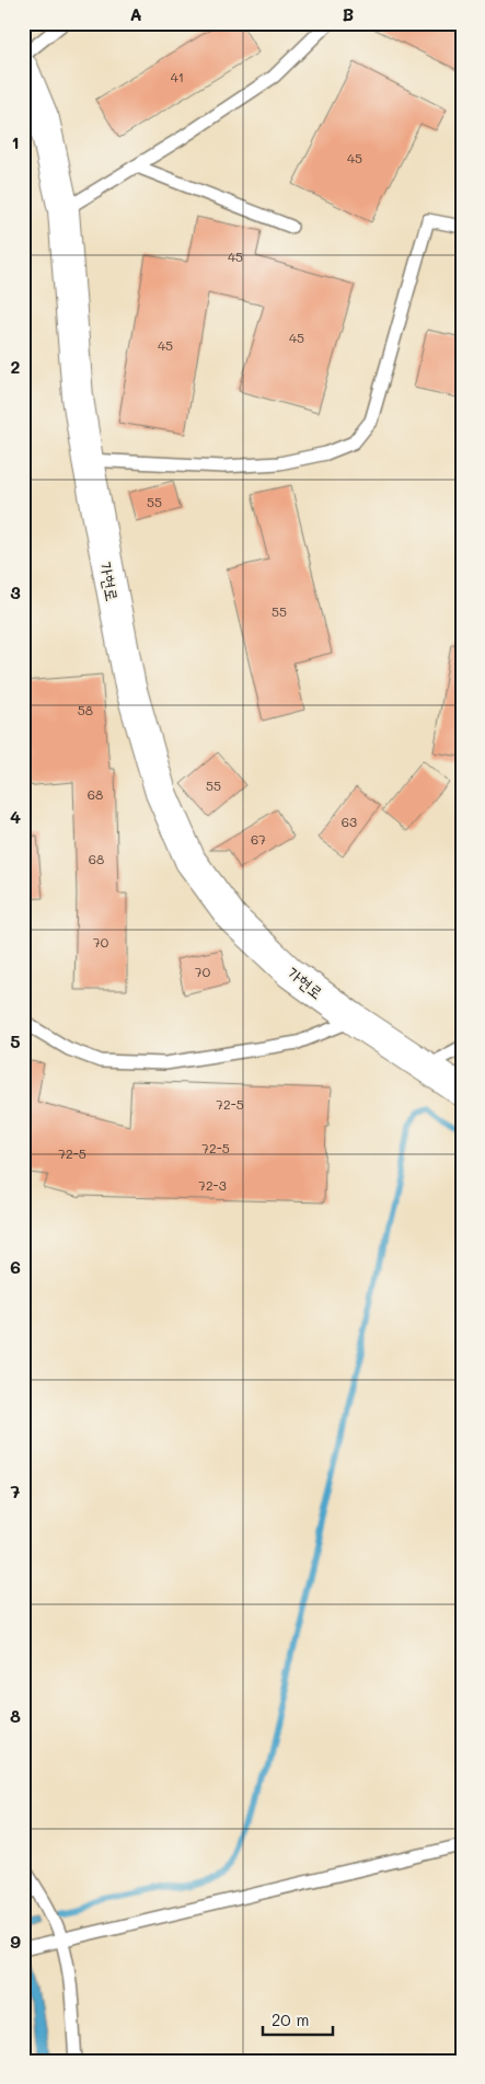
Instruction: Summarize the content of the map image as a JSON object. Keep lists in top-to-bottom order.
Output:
{
  "streets": {
    "street": ["가현로"]
  },
  "house_numbers": [
    "41",
    "45",
    "45",
    "45",
    "45",
    "55",
    "55",
    "58",
    "55",
    "68",
    "63",
    "67",
    "68",
    "70",
    "70",
    "72-5",
    "72-5",
    "72-5",
    "72-3"
  ],
  "scale_bar": "20 m",
  "grid": {
    "columns": ["A", "B"],
    "rows": [
      "1",
      "2",
      "3",
      "4",
      "5",
      "6",
      "7",
      "8",
      "9"
    ]
  }
}
